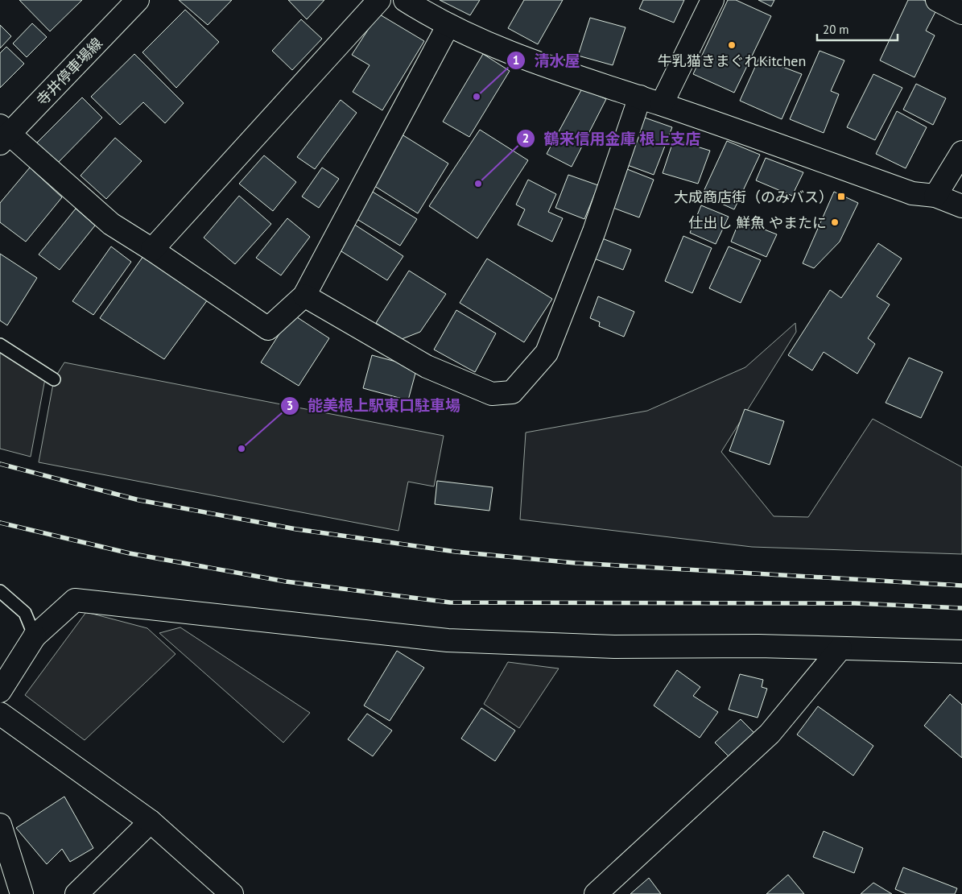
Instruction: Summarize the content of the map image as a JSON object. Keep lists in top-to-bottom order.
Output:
{
  "streets": {
    "street": ["寺井停車場線"]
  },
  "places": {
    "other": [
      "牛乳猫きまぐれKitchen",
      "清水屋",
      "鶴来信用金庫 根上支店",
      "仕出し 鮮魚 やまたに",
      "能美根上駅東口駐車場"
    ],
    "transit": ["大成商店街（のみバス）"]
  },
  "scale_bar": "20 m"
}
